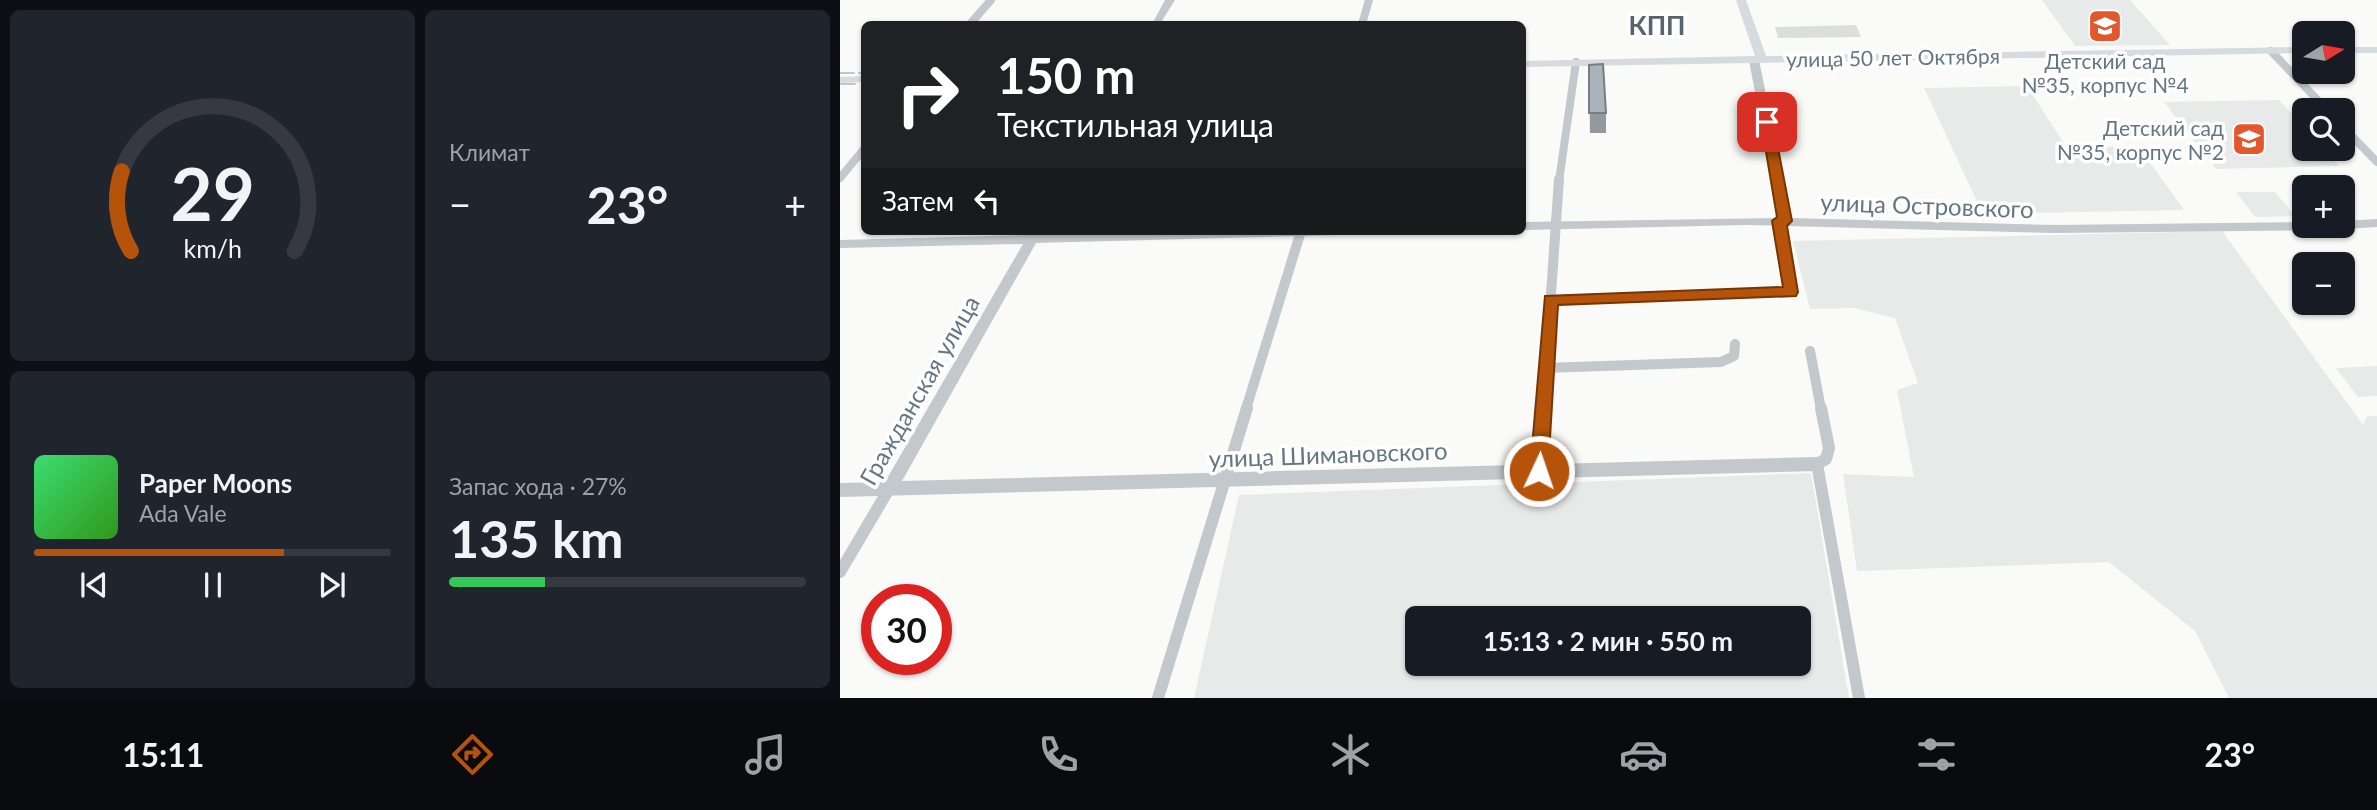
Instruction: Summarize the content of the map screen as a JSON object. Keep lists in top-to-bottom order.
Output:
{
  "streets": {
    "main road": ["улица 50 лет Октября"],
    "street": ["улица Островского", "Гражданская улица", "улица Шимановского"]
  },
  "crossings": [
    ["Гражданская улица", "улица Шимановского"]
  ],
  "districts": ["КПП"],
  "places": {
    "school or university": ["Детский сад №35, корпус №4", "Детский сад №35, корпус №2"]
  },
  "north": "right",
  "page": {
    "tile": [
      "Климат",
      ["Запас хода · 27%", "135 km"]
    ],
    "map_buttons": ["+", "−"],
    "turn": ["150 m", "Текстильная улица"],
    "then": "Затем",
    "heat": ["−", "23°", "+"],
    "song": ["Paper Moons", "Ada Vale"],
    "limit": "30",
    "trip": "15:13 · 2 мин · 550 m",
    "tabs": ["15:11", "23°"],
    "gauge": ["29", "km/h"]
  }
}
